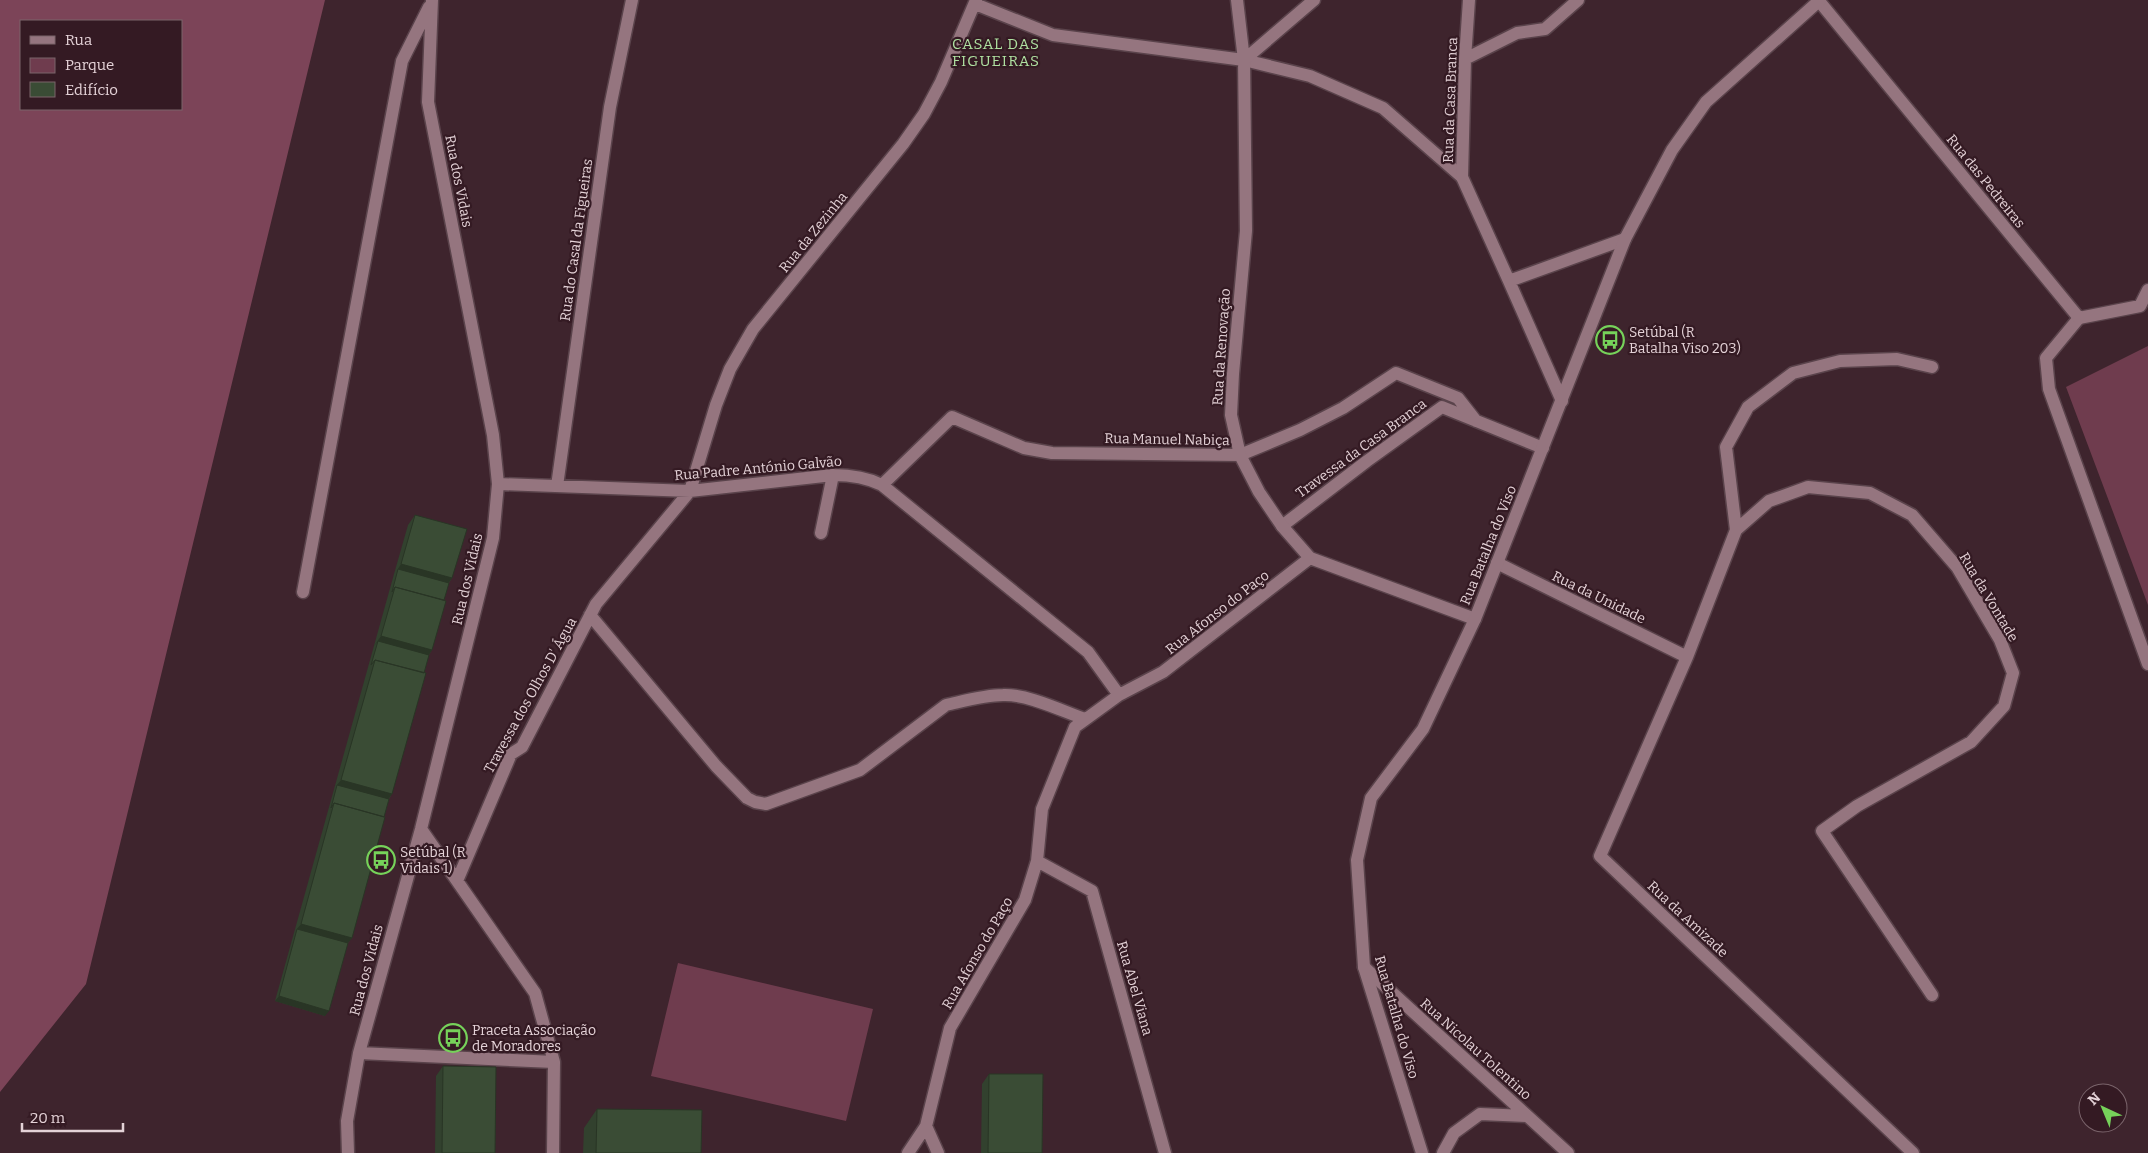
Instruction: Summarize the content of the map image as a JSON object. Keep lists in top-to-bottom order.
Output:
{
  "streets": {
    "street": [
      "Rua da Casa Branca",
      "Rua dos Vidais",
      "Rua das Pedreiras",
      "Rua da Zezinha",
      "Rua do Casal da Figueiras",
      "Rua da Renovação",
      "Rua Manuel Nabiça",
      "Travessa da Casa Branca",
      "Rua Padre António Galvão",
      "Rua Batalha do Viso",
      "Rua da Unidade",
      "Rua da Vontade",
      "Rua Afonso do Paço",
      "Travessa dos Olhos D' Água",
      "Rua da Amizade",
      "Rua Abel Viana",
      "Rua Nicolau Tolentino"
    ]
  },
  "crossings": [
    ["Rua da Casa Branca", "Rua Batalha do Viso"],
    ["Rua dos Vidais", "Rua Padre António Galvão"],
    ["Rua das Pedreiras", "Rua Batalha do Viso"],
    ["Rua da Zezinha", "Rua Padre António Galvão"],
    ["Rua da Zezinha", "Travessa dos Olhos D' Água"],
    ["Rua do Casal da Figueiras", "Rua Padre António Galvão"],
    ["Rua da Renovação", "Rua Manuel Nabiça"],
    ["Rua da Renovação", "Travessa da Casa Branca"],
    ["Rua da Renovação", "Rua Batalha do Viso"],
    ["Rua da Renovação", "Rua Afonso do Paço"],
    ["Rua Manuel Nabiça", "Travessa da Casa Branca"],
    ["Rua Manuel Nabiça", "Rua Padre António Galvão"],
    ["Travessa da Casa Branca", "Rua Batalha do Viso"],
    ["Rua Padre António Galvão", "Rua Afonso do Paço"],
    ["Rua Padre António Galvão", "Travessa dos Olhos D' Água"],
    ["Rua Batalha do Viso", "Rua da Unidade"],
    ["Rua Batalha do Viso", "Rua Nicolau Tolentino"],
    ["Rua da Unidade", "Rua da Vontade"],
    ["Rua da Unidade", "Rua da Amizade"],
    ["Rua da Vontade", "Rua da Amizade"],
    ["Rua Afonso do Paço", "Rua Abel Viana"]
  ],
  "districts": ["CASAL DAS FIGUEIRAS"],
  "places": {
    "bus stop": ["Setúbal (R Batalha Viso 203)", "Setúbal (R Vidais 1)", "Praceta Associação de Moradores"]
  },
  "legend": ["Rua", "Parque", "Edifício"],
  "scale_bar": "20 m",
  "north": "top left"
}
